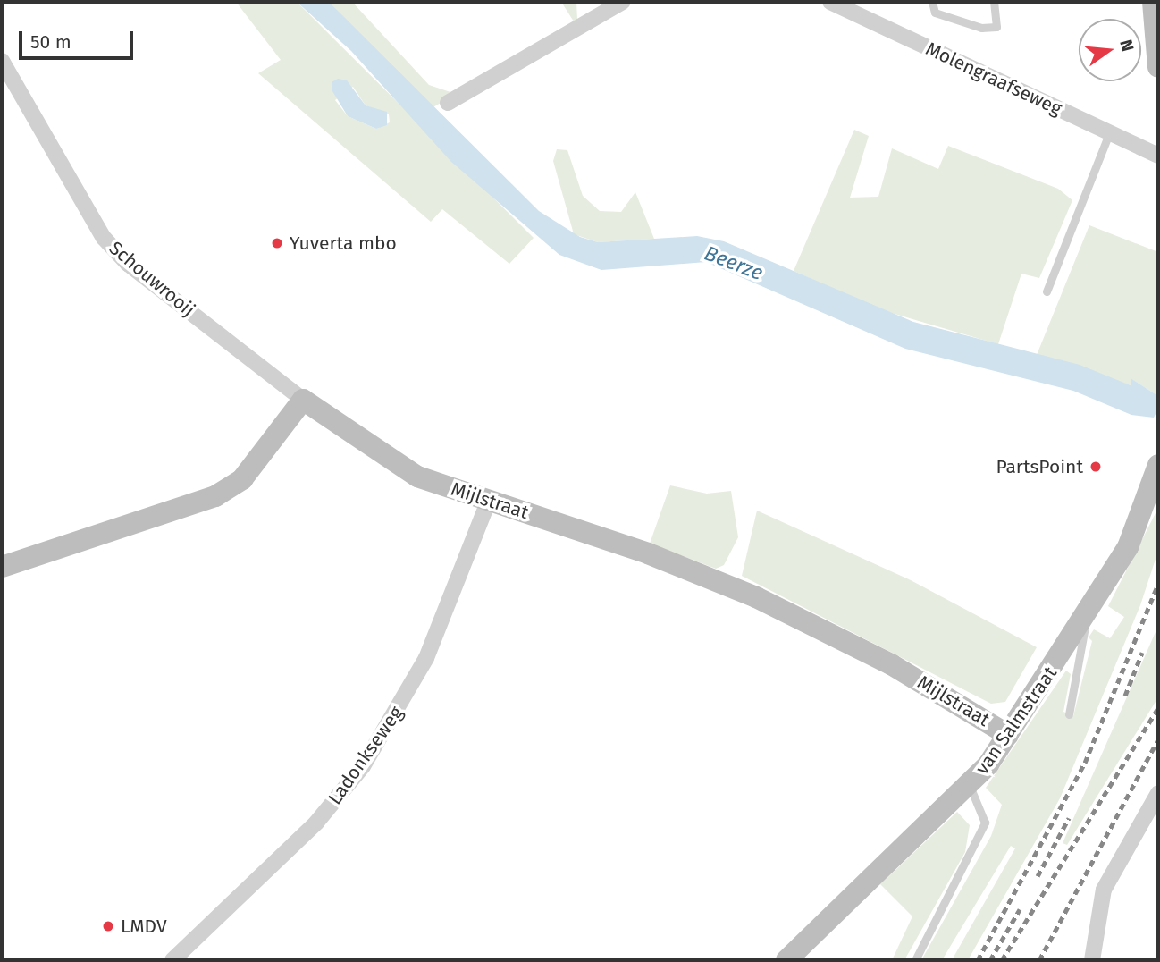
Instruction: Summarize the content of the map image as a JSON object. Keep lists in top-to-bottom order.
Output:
{
  "streets": {
    "main road": ["Mijlstraat", "van Salmstraat"],
    "street": ["Molengraafseweg", "Schouwrooij", "Ladonkseweg"]
  },
  "crossings": [
    ["Schouwrooij", "Mijlstraat"],
    ["Mijlstraat", "van Salmstraat"],
    ["Mijlstraat", "Ladonkseweg"]
  ],
  "water": ["Beerze"],
  "places": ["Yuverta mbo", "PartsPoint", "LMDV"],
  "scale_bar": "50 m",
  "north": "right"
}
